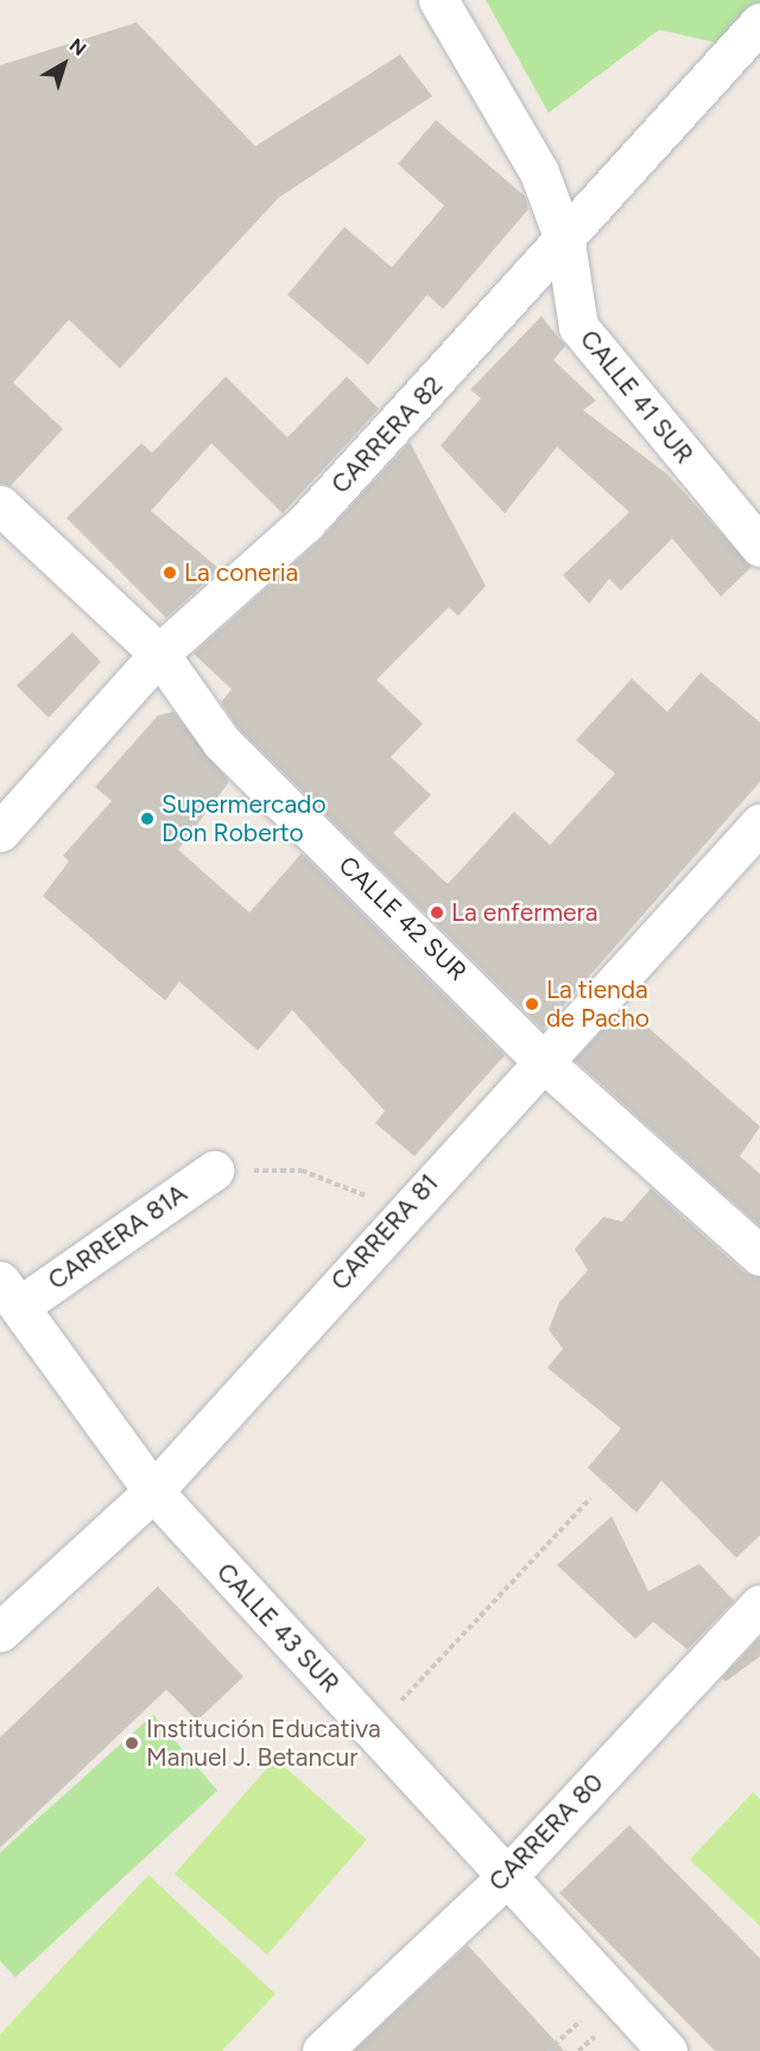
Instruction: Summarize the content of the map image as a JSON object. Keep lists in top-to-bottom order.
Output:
{
  "streets": {
    "street": [
      "CALLE 41 SUR",
      "CARRERA 82",
      "CALLE 42 SUR",
      "CARRERA 81",
      "CARRERA 81A",
      "CALLE 43 SUR",
      "CARRERA 80"
    ]
  },
  "crossings": [
    ["CALLE 41 SUR", "CARRERA 82"],
    ["CARRERA 82", "CALLE 42 SUR"],
    ["CALLE 42 SUR", "CARRERA 81"],
    ["CARRERA 81", "CALLE 43 SUR"],
    ["CARRERA 81A", "CALLE 43 SUR"],
    ["CALLE 43 SUR", "CARRERA 80"]
  ],
  "places": [
    "La coneria",
    "Supermercado Don Roberto",
    "La enfermera",
    "La tienda de Pacho",
    "Institución Educativa Manuel J. Betancur"
  ],
  "north": "top right"
}
